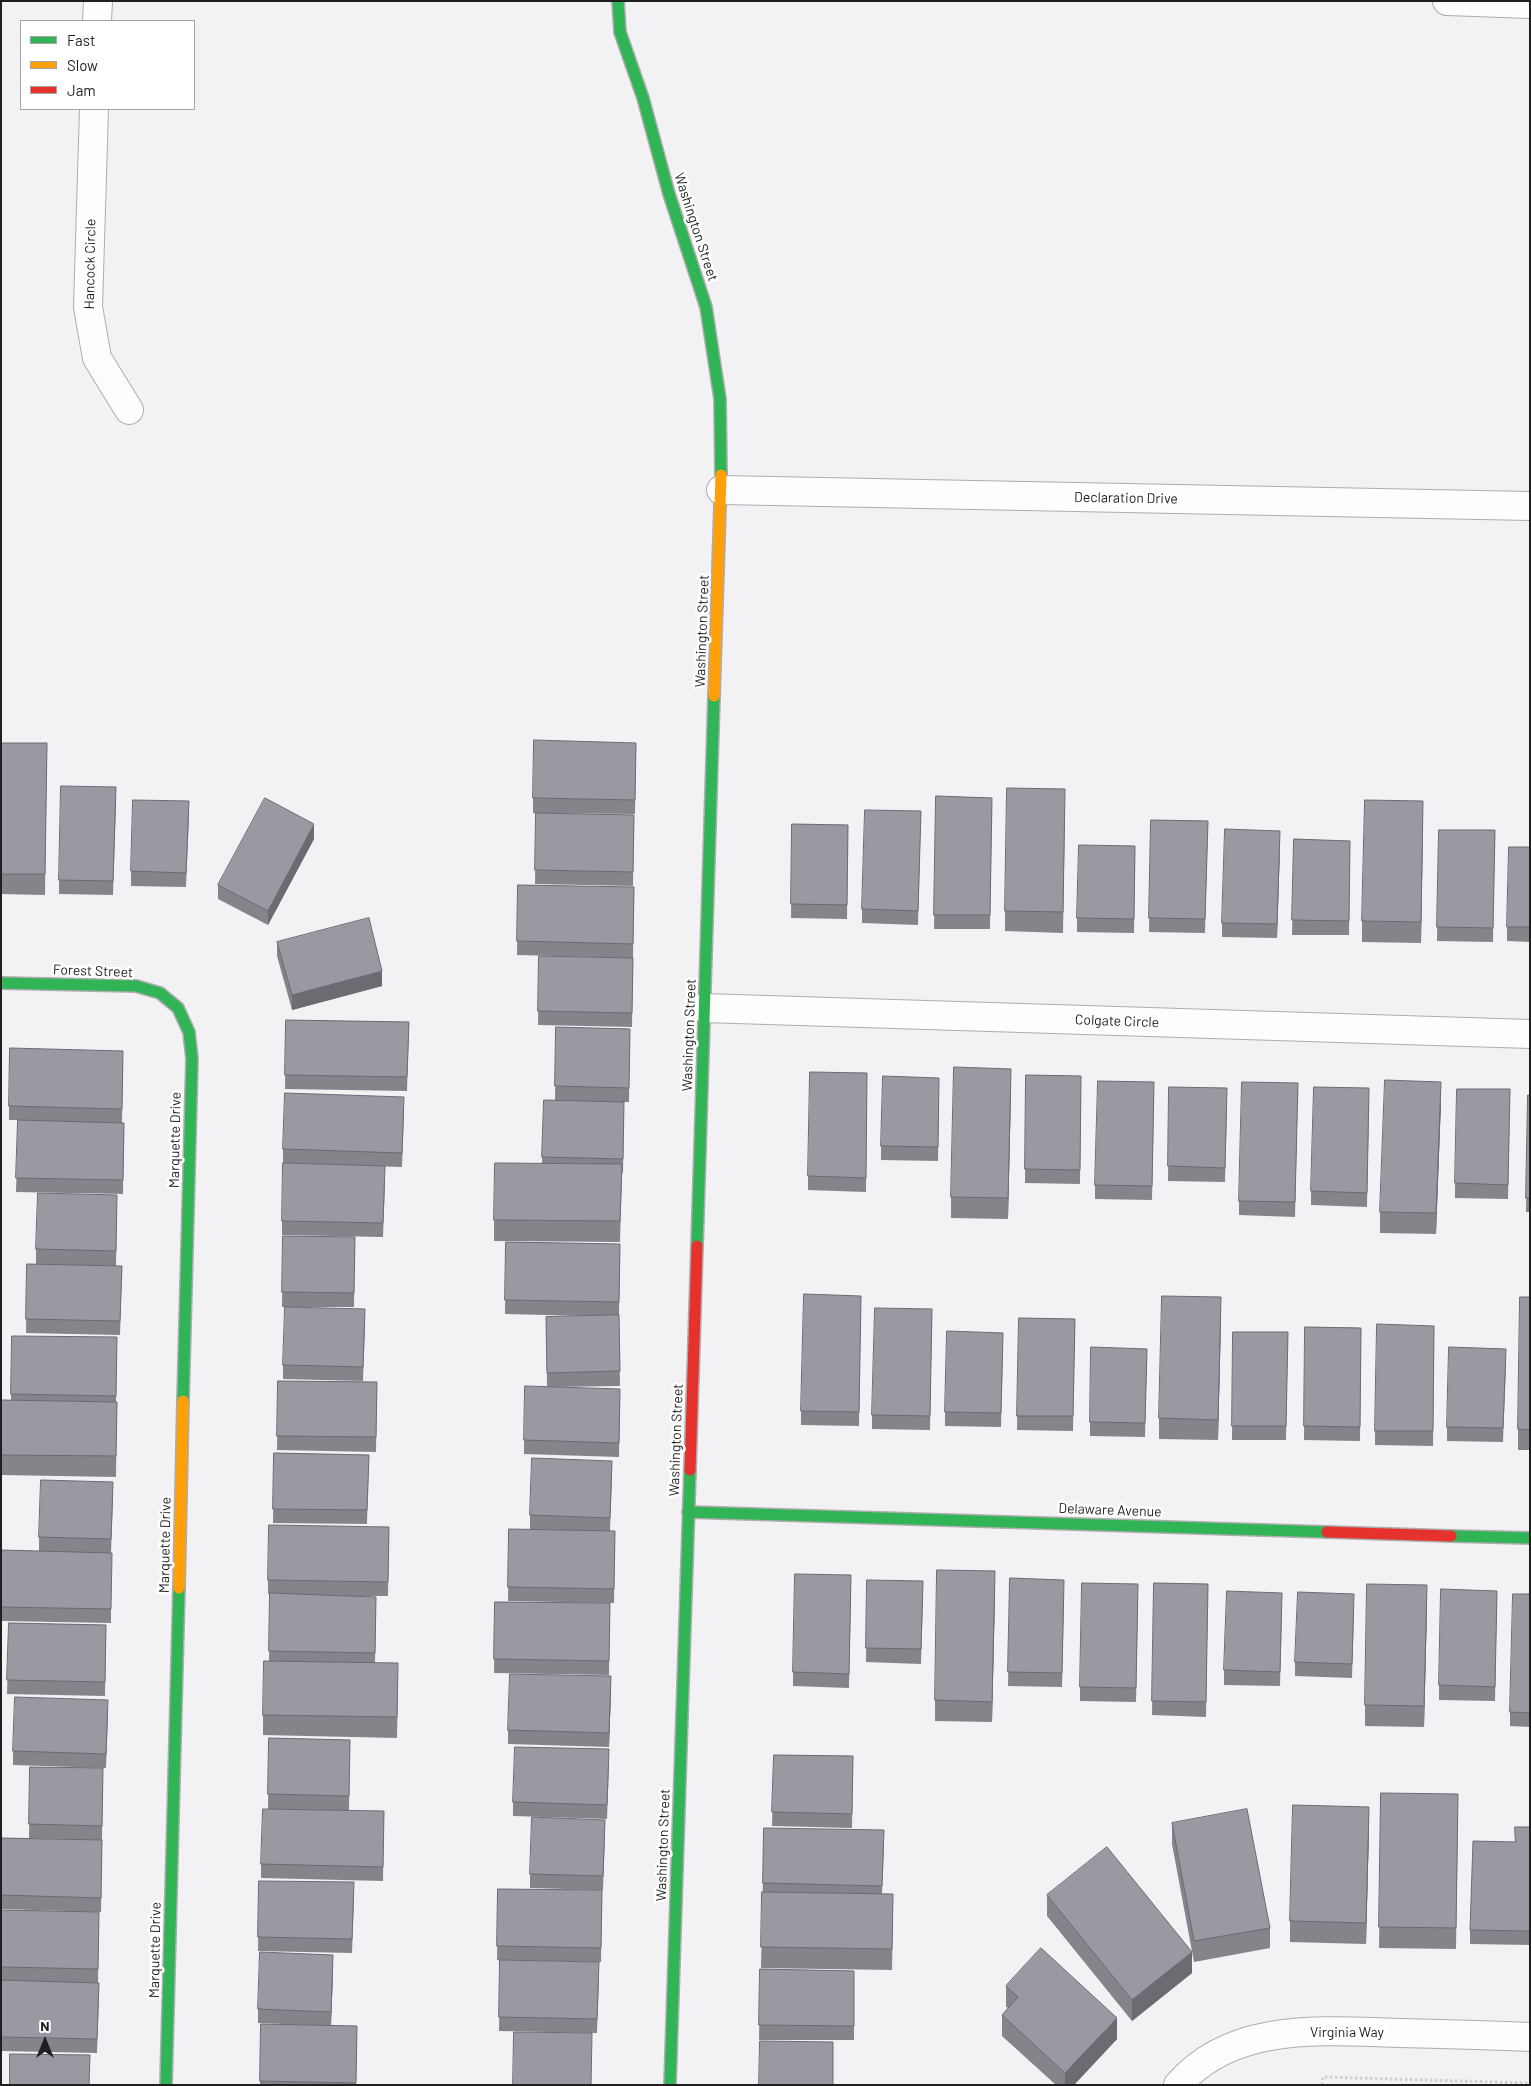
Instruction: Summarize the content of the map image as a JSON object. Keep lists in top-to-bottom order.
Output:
{
  "streets": {
    "street": [
      "Washington Street",
      "Hancock Circle",
      "Declaration Drive",
      "Forest Street",
      "Colgate Circle",
      "Marquette Drive",
      "Delaware Avenue",
      "Virginia Way"
    ]
  },
  "crossings": [
    ["Washington Street", "Declaration Drive"],
    ["Washington Street", "Colgate Circle"],
    ["Washington Street", "Delaware Avenue"],
    ["Forest Street", "Marquette Drive"]
  ],
  "legend": ["Fast", "Slow", "Jam"],
  "north": "top"
}
